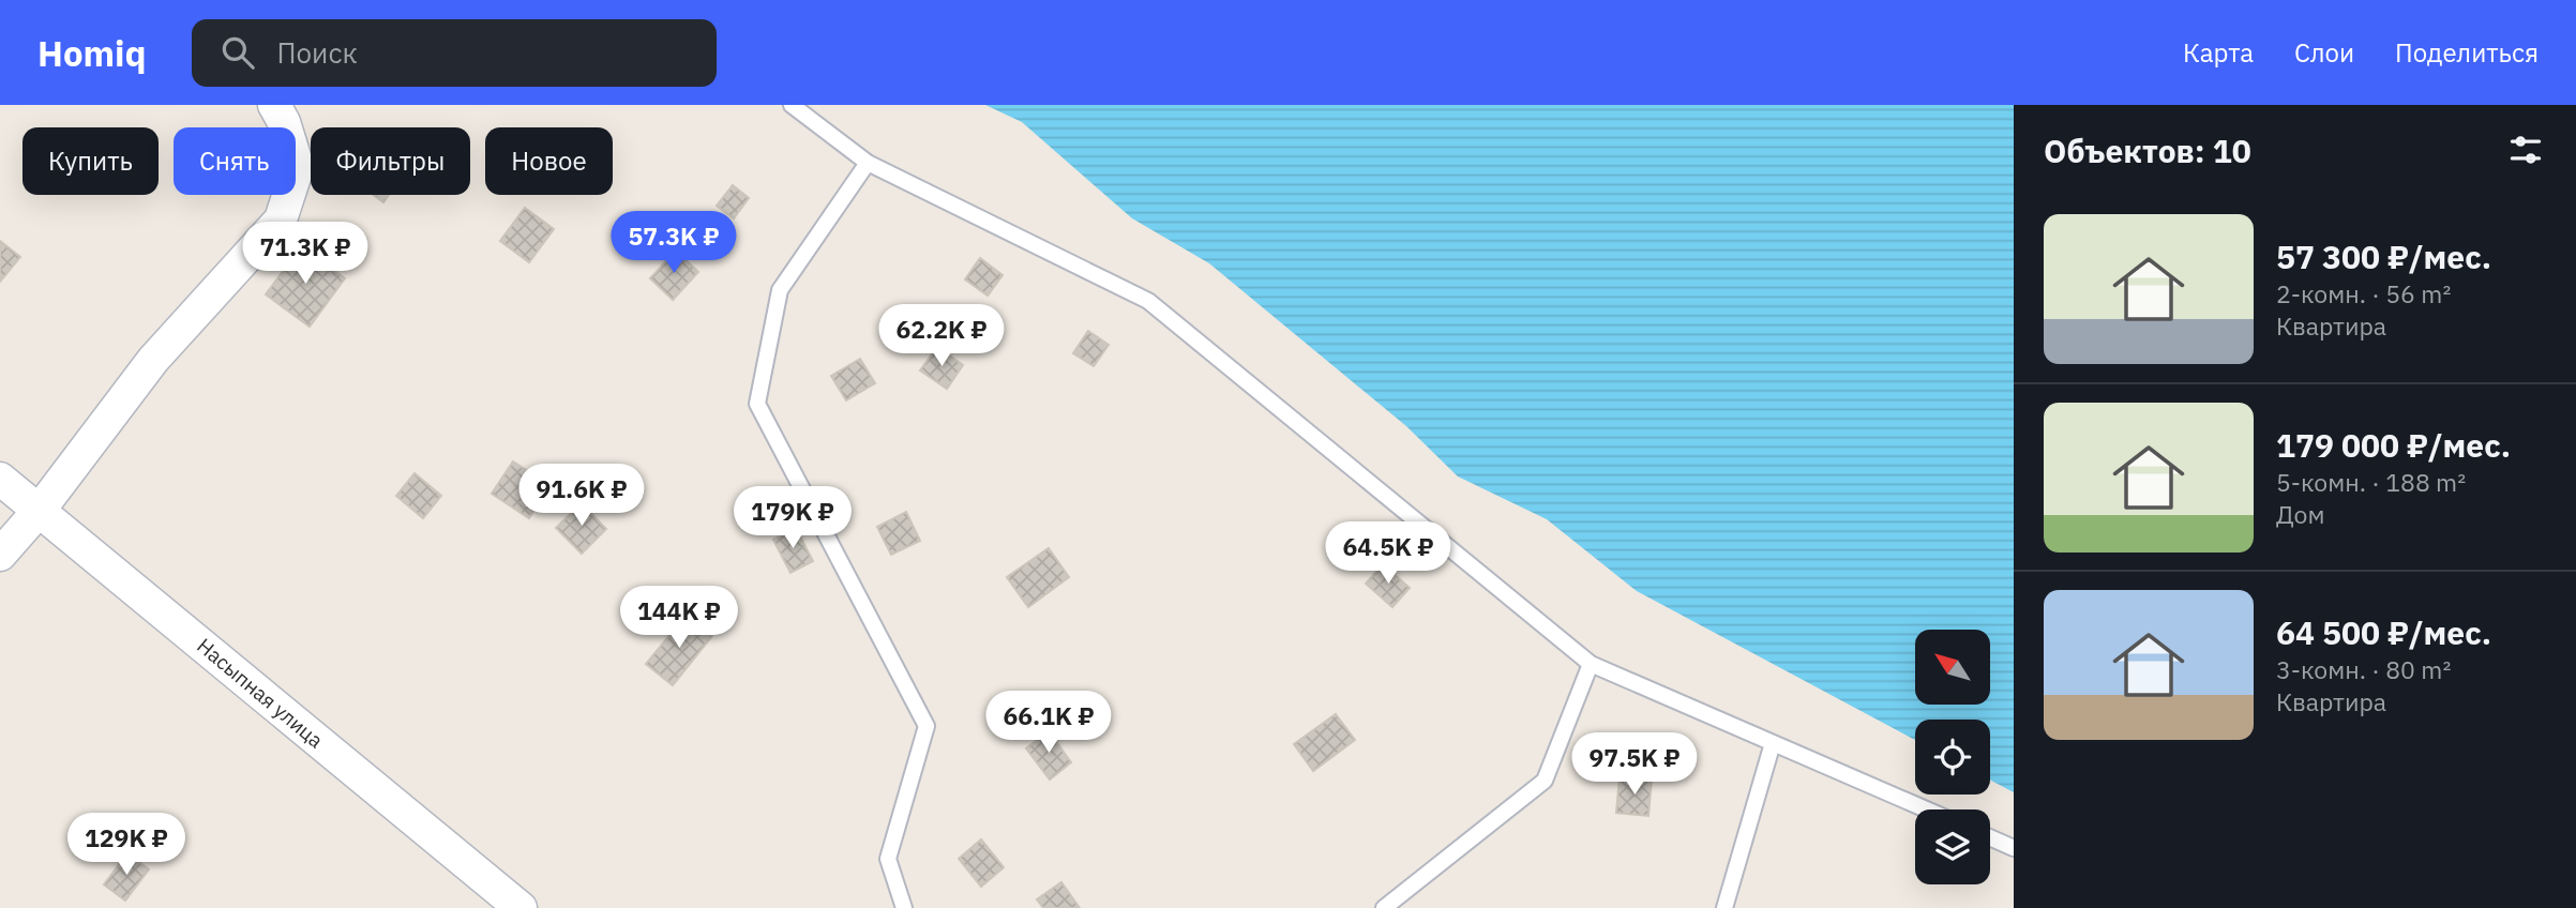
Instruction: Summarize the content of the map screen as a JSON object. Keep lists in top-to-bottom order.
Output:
{
  "streets": {
    "street": ["Насыпная улица"]
  },
  "north": "top left",
  "page": {
    "header": "Homiq",
    "search": "Поиск",
    "nav": ["Карта", "Слои", "Поделиться"],
    "heading": "Объектов: 10",
    "chip": [
      "Купить",
      "Снять",
      "Фильтры",
      "Новое"
    ],
    "list": [
      {
        "name": "57 300 ₽/мес.",
        "note": "2-комн. · 56 m² · Квартира"
      },
      {
        "name": "179 000 ₽/мес.",
        "note": "5-комн. · 188 m² · Дом"
      },
      {
        "name": "64 500 ₽/мес.",
        "note": "3-комн. · 80 m² · Квартира"
      }
    ],
    "price": [
      "57.3K ₽",
      "71.3K ₽",
      "62.2K ₽",
      "91.6K ₽",
      "179K ₽",
      "64.5K ₽",
      "144K ₽",
      "66.1K ₽",
      "97.5K ₽",
      "129K ₽"
    ]
  }
}
